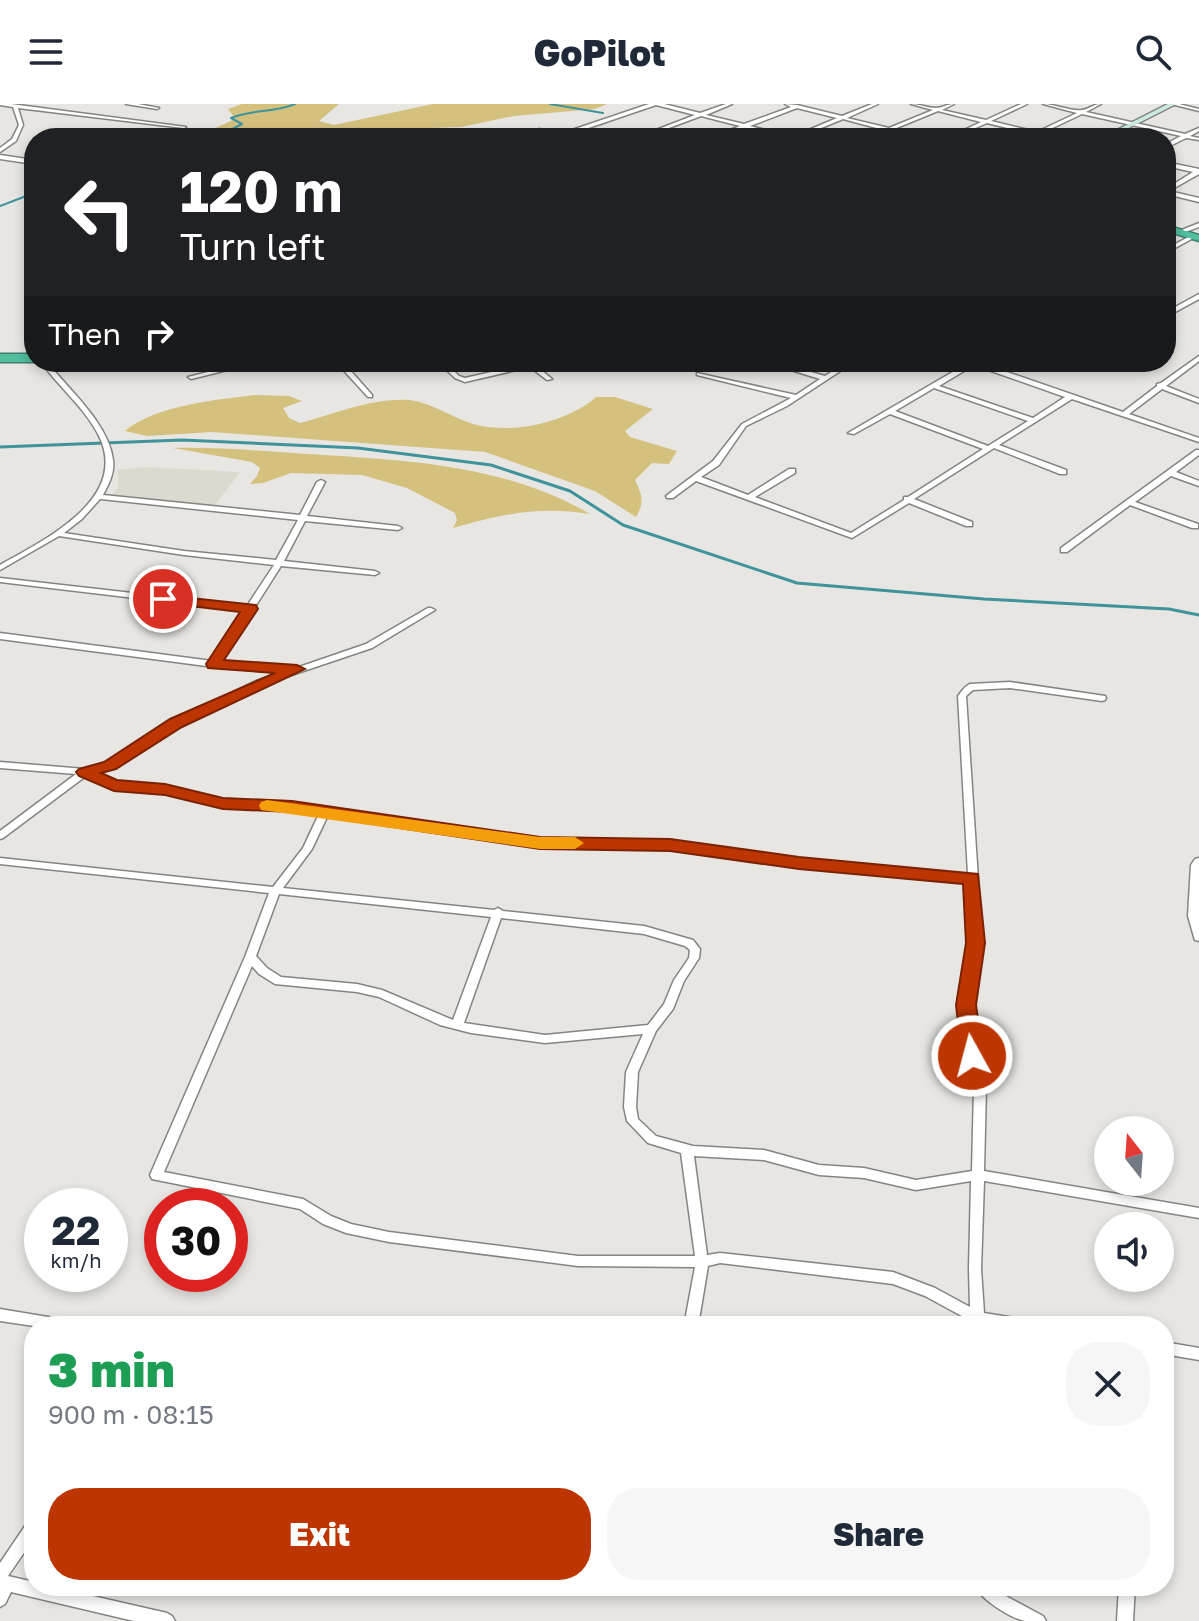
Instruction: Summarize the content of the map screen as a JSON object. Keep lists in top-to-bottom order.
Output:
{
  "north": "top",
  "page": {
    "header": "GoPilot",
    "turn": ["120 m", "Turn left"],
    "then": "Then",
    "speed": "22 km/h",
    "limit": "30",
    "heading": ["3 min", "900 m · 08:15"],
    "buttons": ["Exit", "Share"]
  }
}
